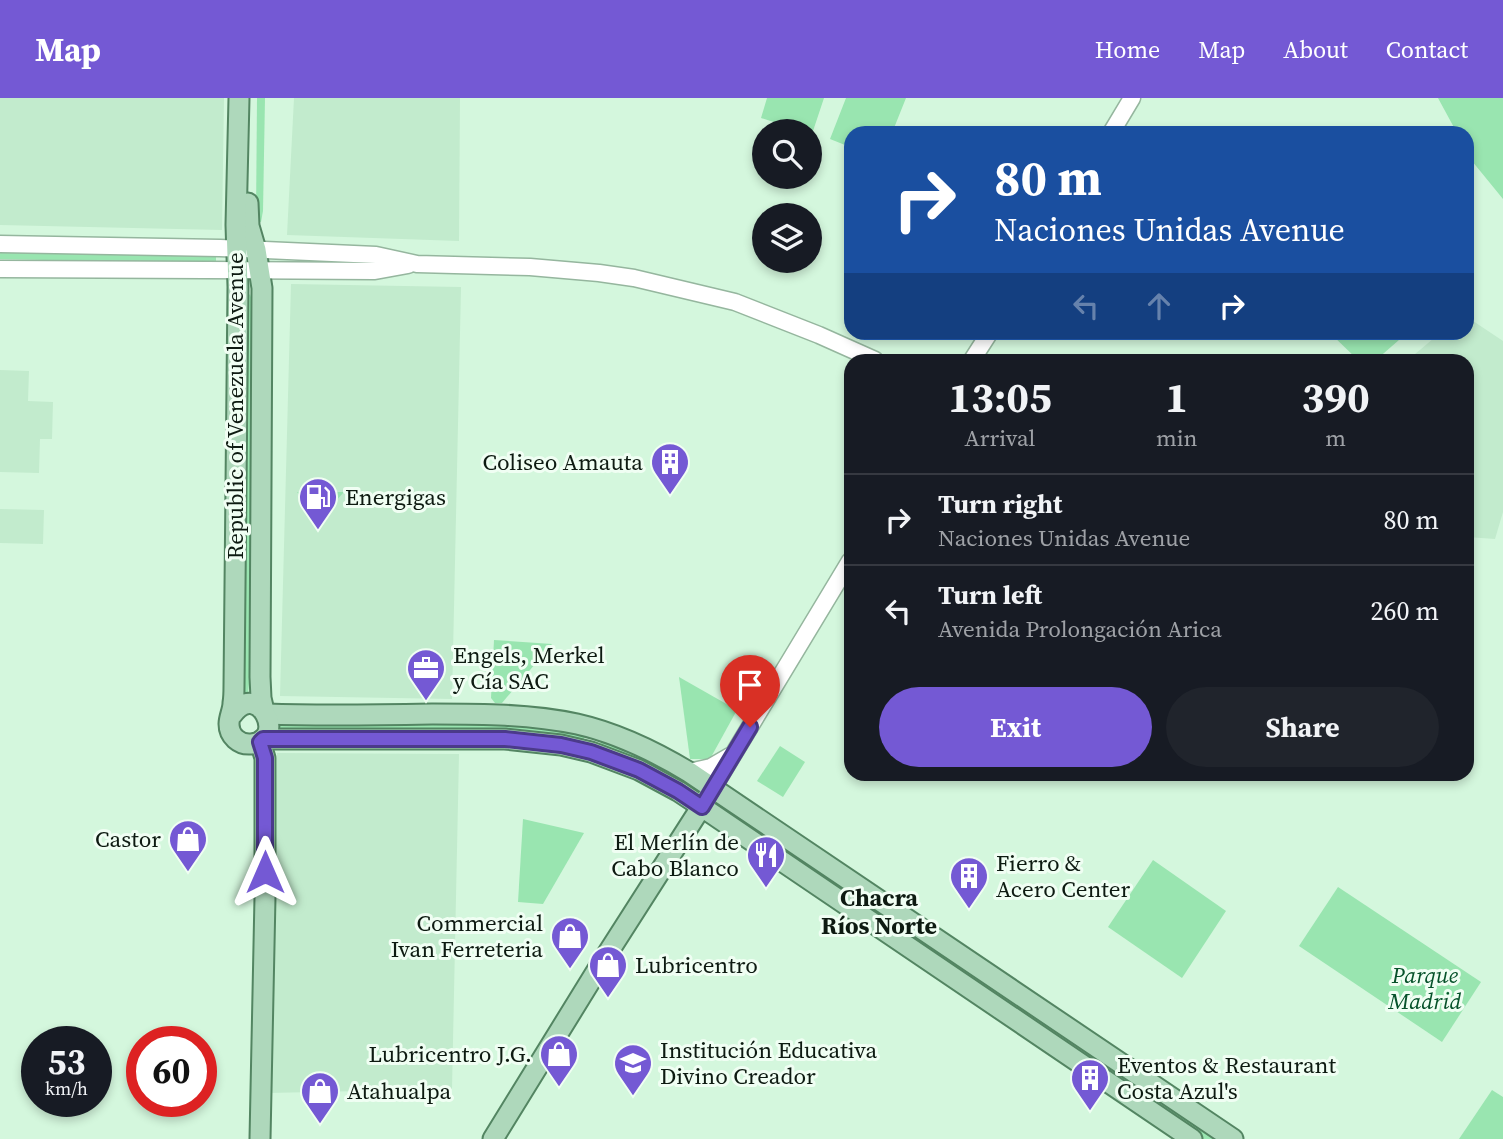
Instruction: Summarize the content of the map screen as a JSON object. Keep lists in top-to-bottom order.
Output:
{
  "streets": {
    "main road": ["Republic of Venezuela Avenue"]
  },
  "districts": ["Chacra Ríos Norte"],
  "parks": ["Parque Madrid"],
  "places": {
    "building": ["Coliseo Amauta", "Fierro & Acero Center", "Eventos & Restaurant Costa Azul's"],
    "fuel station": ["Energigas"],
    "office": ["Engels, Merkel y Cía SAC"],
    "shop": [
      "Castor",
      "Commercial Ivan Ferreteria",
      "Lubricentro",
      "Lubricentro J.G.",
      "Atahualpa"
    ],
    "restaurant": ["El Merlín de Cabo Blanco"],
    "school or university": ["Institución Educativa Divino Creador"]
  },
  "page": {
    "header": "Map",
    "nav": [
      "Home",
      "Map",
      "About",
      "Contact"
    ],
    "turn": ["80 m", "Naciones Unidas Avenue"],
    "eta": [
      "13:05",
      "Arrival",
      "1",
      "min",
      "390",
      "m"
    ],
    "list": [
      {
        "name": "Turn right",
        "note": "Naciones Unidas Avenue",
        "value": "80 m"
      },
      {
        "name": "Turn left",
        "note": "Avenida Prolongación Arica",
        "value": "260 m"
      }
    ],
    "buttons": ["Exit", "Share"],
    "speed": "53 km/h",
    "limit": "60"
  }
}
